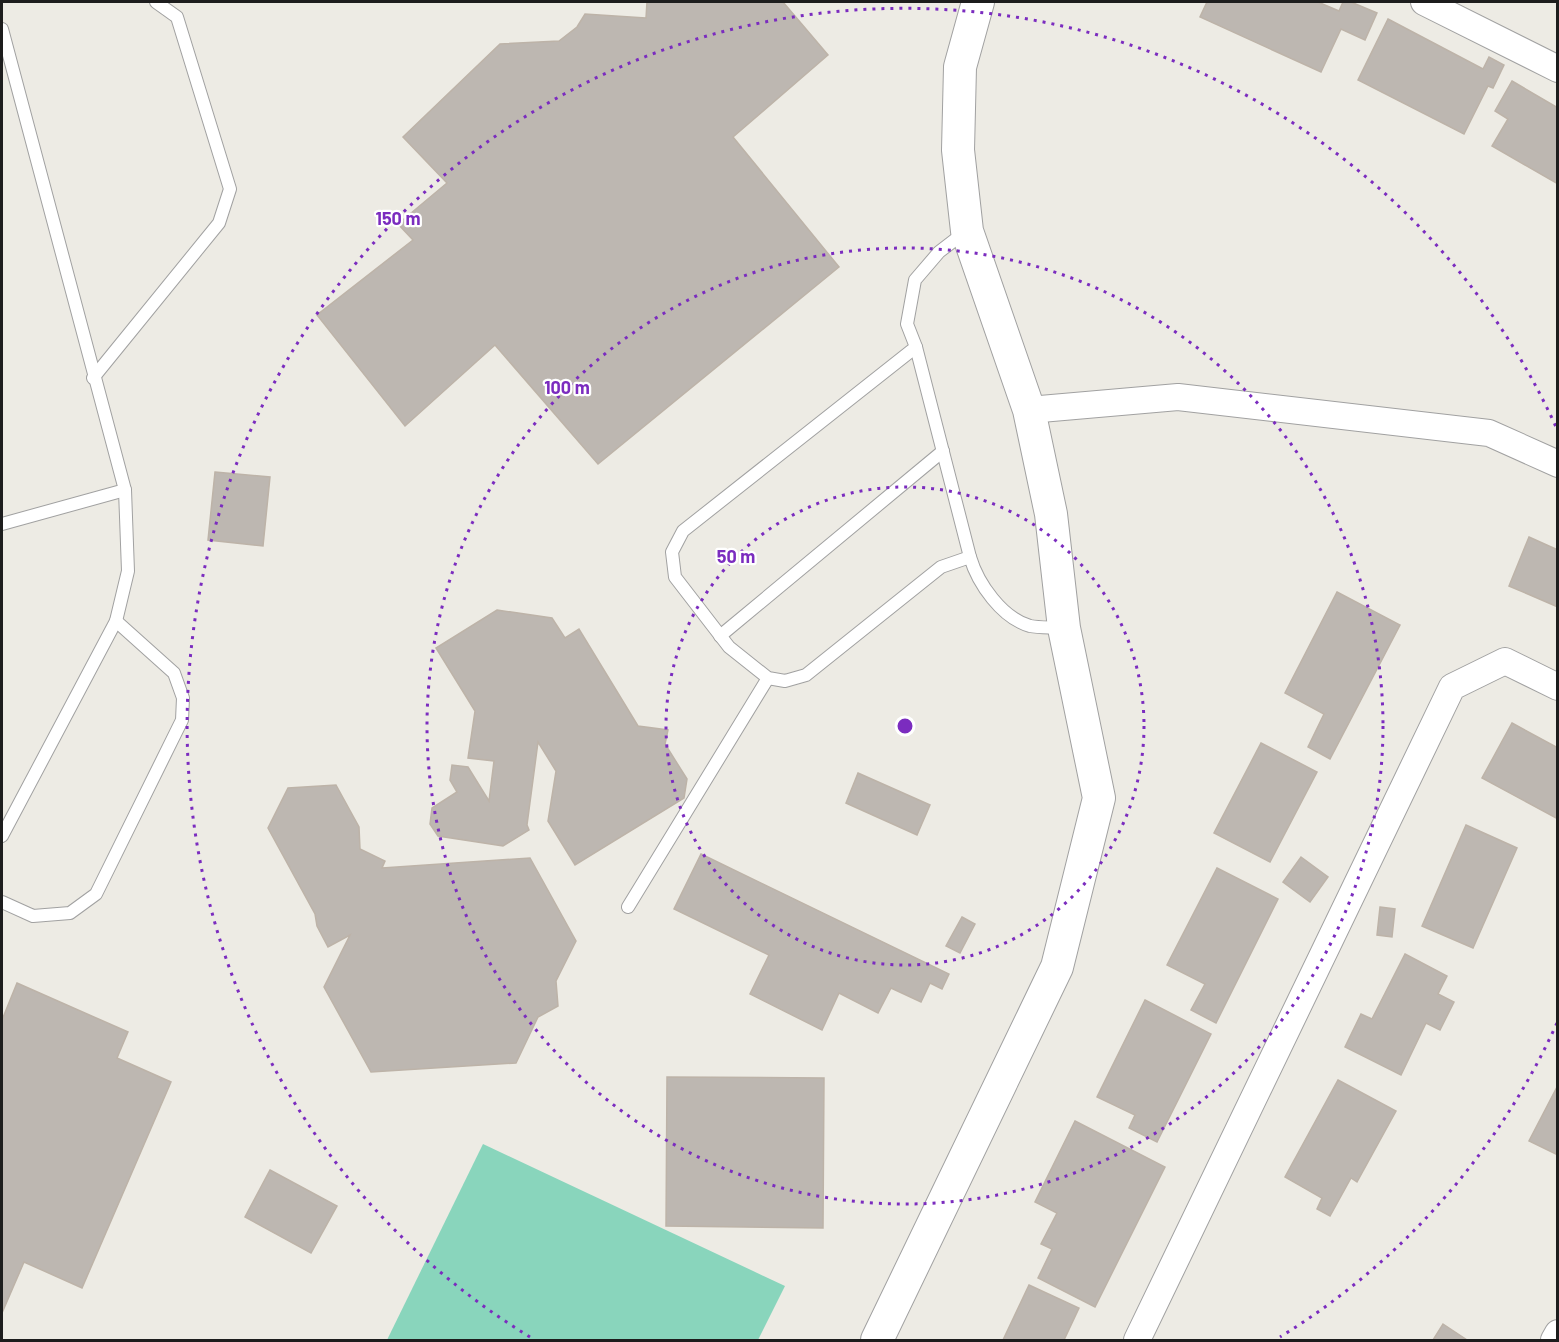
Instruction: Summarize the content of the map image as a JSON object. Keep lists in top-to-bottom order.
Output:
{
  "rings": ["150 m", "100 m", "50 m"]
}
